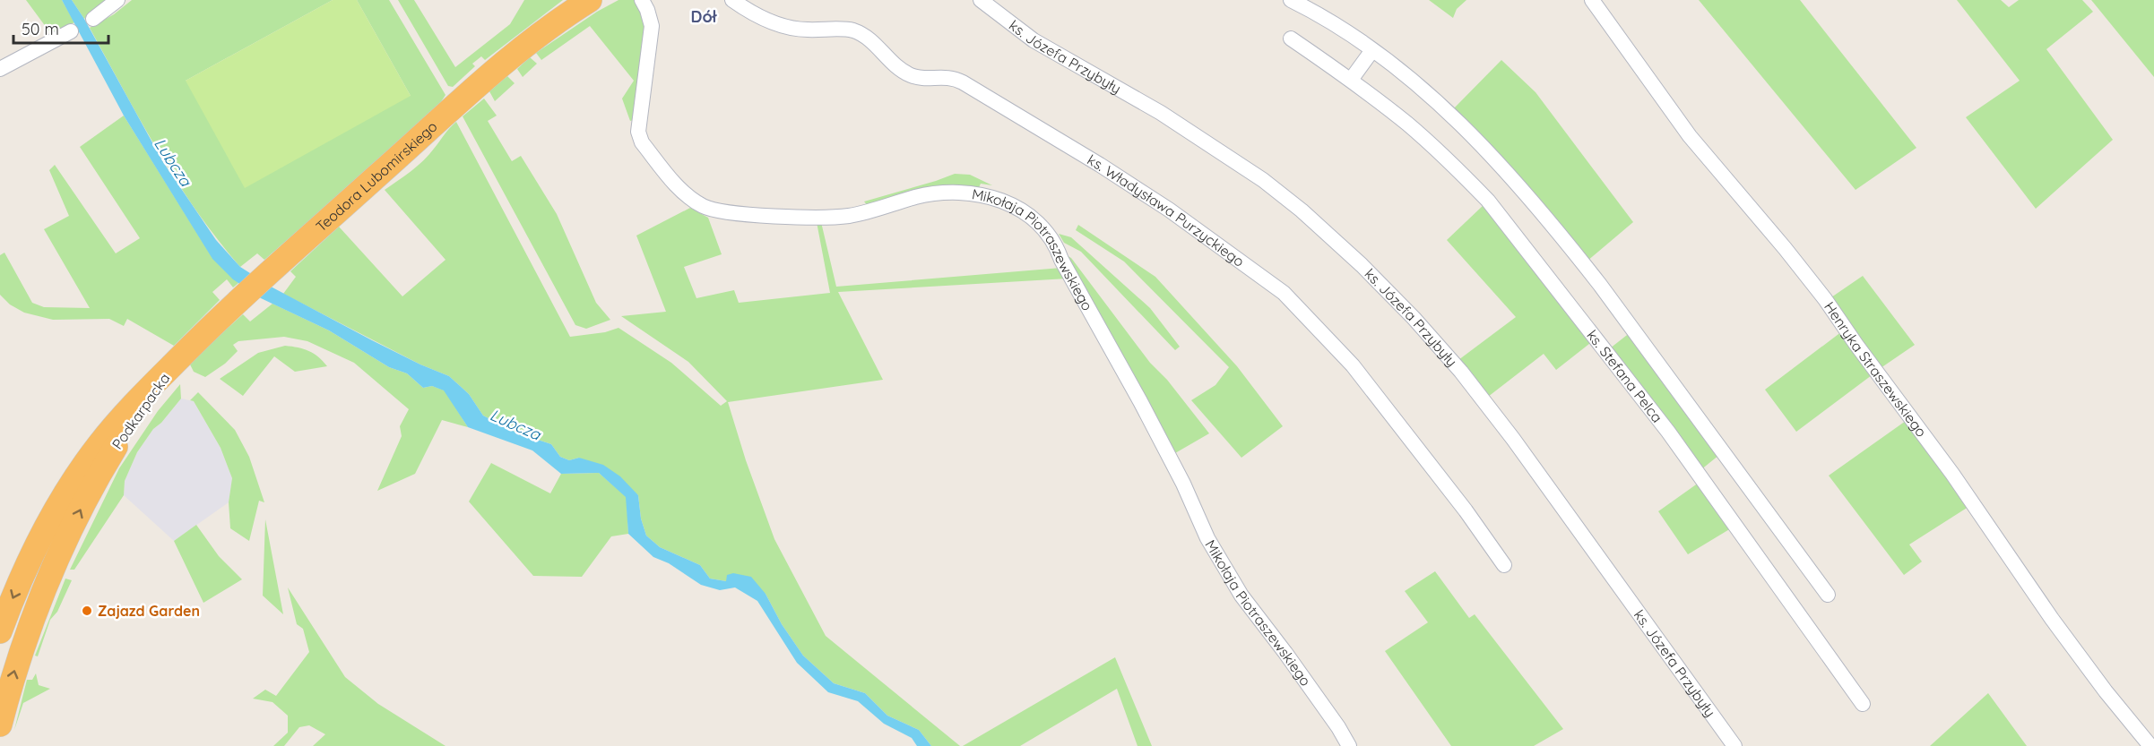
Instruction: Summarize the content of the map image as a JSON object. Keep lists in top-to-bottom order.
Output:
{
  "streets": {
    "highway": ["Teodora Lubomirskiego", "Podkarpacka"],
    "street": [
      "ks. Józefa Przybyły",
      "ks. Władysława Purzyckiego",
      "Mikołaja Piotraszewskiego",
      "Henryka Straszewskiego",
      "ks. Stefana Pelca"
    ]
  },
  "crossings": [
    ["Teodora Lubomirskiego", "Podkarpacka"]
  ],
  "districts": ["Dół"],
  "water": ["Lubcza"],
  "places": ["Zajazd Garden"],
  "scale_bar": "50 m"
}
